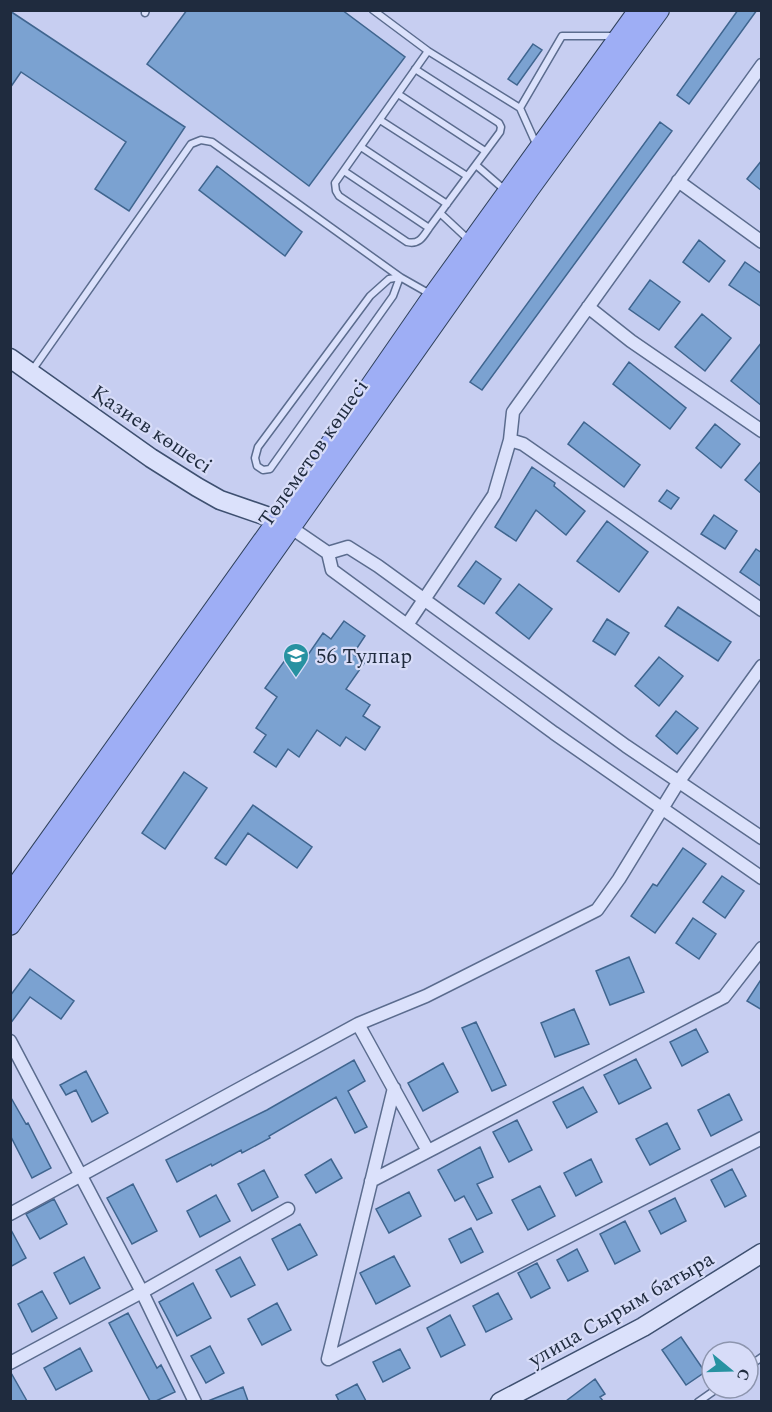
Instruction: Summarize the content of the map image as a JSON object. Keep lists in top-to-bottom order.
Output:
{
  "streets": {
    "main road": ["Төлеметов көшесі"],
    "street": ["Қазиев көшесі", "улица Сырым батыра"]
  },
  "crossings": [
    ["Қазиев көшесі", "Төлеметов көшесі"]
  ],
  "places": {
    "school or university": ["56 Тулпар"]
  },
  "north": "right"
}
